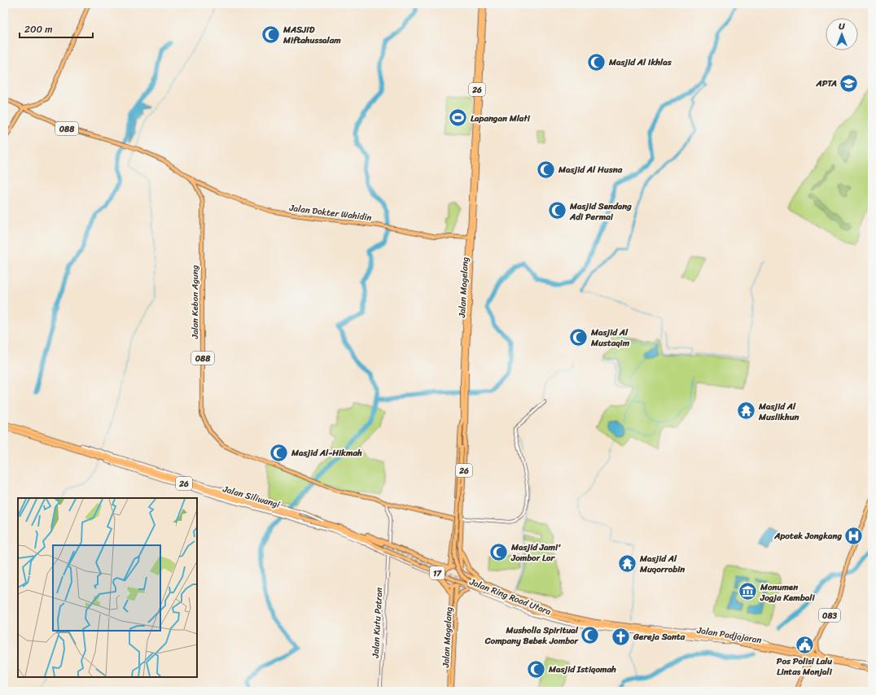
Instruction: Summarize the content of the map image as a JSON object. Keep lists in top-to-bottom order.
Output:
{
  "streets": {
    "highway": [
      "26",
      "Jalan Magelang",
      "Jalan Siliwangi",
      "17",
      "Jalan Padjajaran"
    ],
    "main road": [
      "088",
      "Jalan Dokter Wahidin",
      "Jalan Kebon Agung",
      "083"
    ],
    "street": ["Jalan Ring Road Utara", "Jalan Kutu Patran"]
  },
  "crossings": [
    ["26", "Jalan Magelang"],
    ["26", "Jalan Siliwangi"],
    ["26", "17"],
    ["26", "Jalan Ring Road Utara"],
    ["Jalan Dokter Wahidin", "Jalan Magelang"],
    ["Jalan Dokter Wahidin", "Jalan Kebon Agung"],
    ["Jalan Magelang", "Jalan Kebon Agung"],
    ["Jalan Magelang", "17"],
    ["Jalan Magelang", "Jalan Ring Road Utara"],
    ["Jalan Siliwangi", "Jalan Padjajaran"],
    ["17", "Jalan Ring Road Utara"],
    ["17", "Jalan Padjajaran"],
    ["Jalan Ring Road Utara", "Jalan Padjajaran"],
    ["083", "Jalan Padjajaran"]
  ],
  "places": {
    "mosque": [
      "MASJID Miftahussalam",
      "Masjid Al Ikhlas",
      "Masjid Al Husna",
      "Masjid Sendang Adi Permai",
      "Masjid Al Mustaqim",
      "Masjid Al-Hikmah",
      "Masjid Jami' Jombor Lor",
      "Musholla Spiritual Company Bebek Jombor",
      "Masjid Istiqomah"
    ],
    "school or university": ["APTA"],
    "sports": ["Lapangan Mlati"],
    "temple": ["Masjid Al Muslikhun", "Masjid Al Muqorrobin"],
    "hospital": ["Apotek Jongkang"],
    "museum": ["Monumen Jogja Kembali"],
    "church": ["Gereja Santa"],
    "public building": ["Pos Polisi Lalu Lintas Monjali"]
  },
  "scale_bar": "200 m",
  "north": "top"
}
